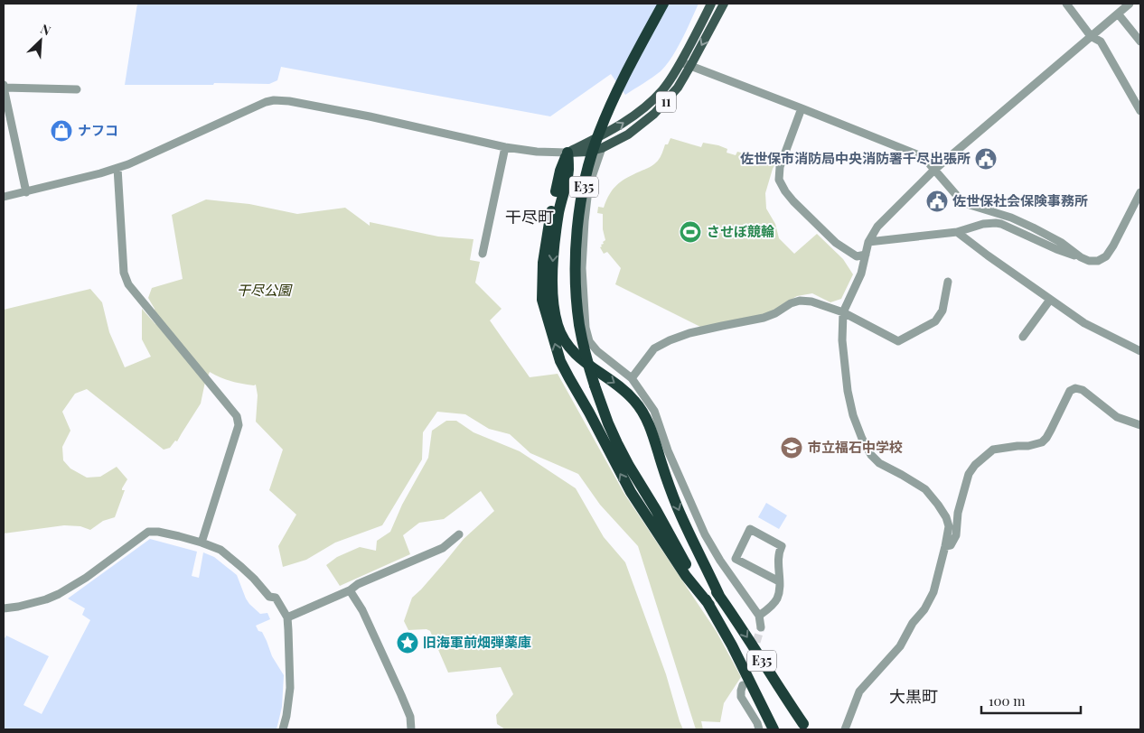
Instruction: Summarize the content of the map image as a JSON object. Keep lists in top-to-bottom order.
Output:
{
  "streets": {
    "highway": ["E35"],
    "main road": ["11"]
  },
  "districts": ["干尽町", "大黒町"],
  "parks": ["干尽公園"],
  "places": {
    "shop": ["ナフコ"],
    "public building": ["佐世保市消防局中央消防署千尽出張所", "佐世保社会保険事務所"],
    "sports": ["させぼ競輪"],
    "school or university": ["市立福石中学校"],
    "place": ["旧海軍前畑弾薬庫"]
  },
  "scale_bar": "100 m",
  "north": "top right"
}
